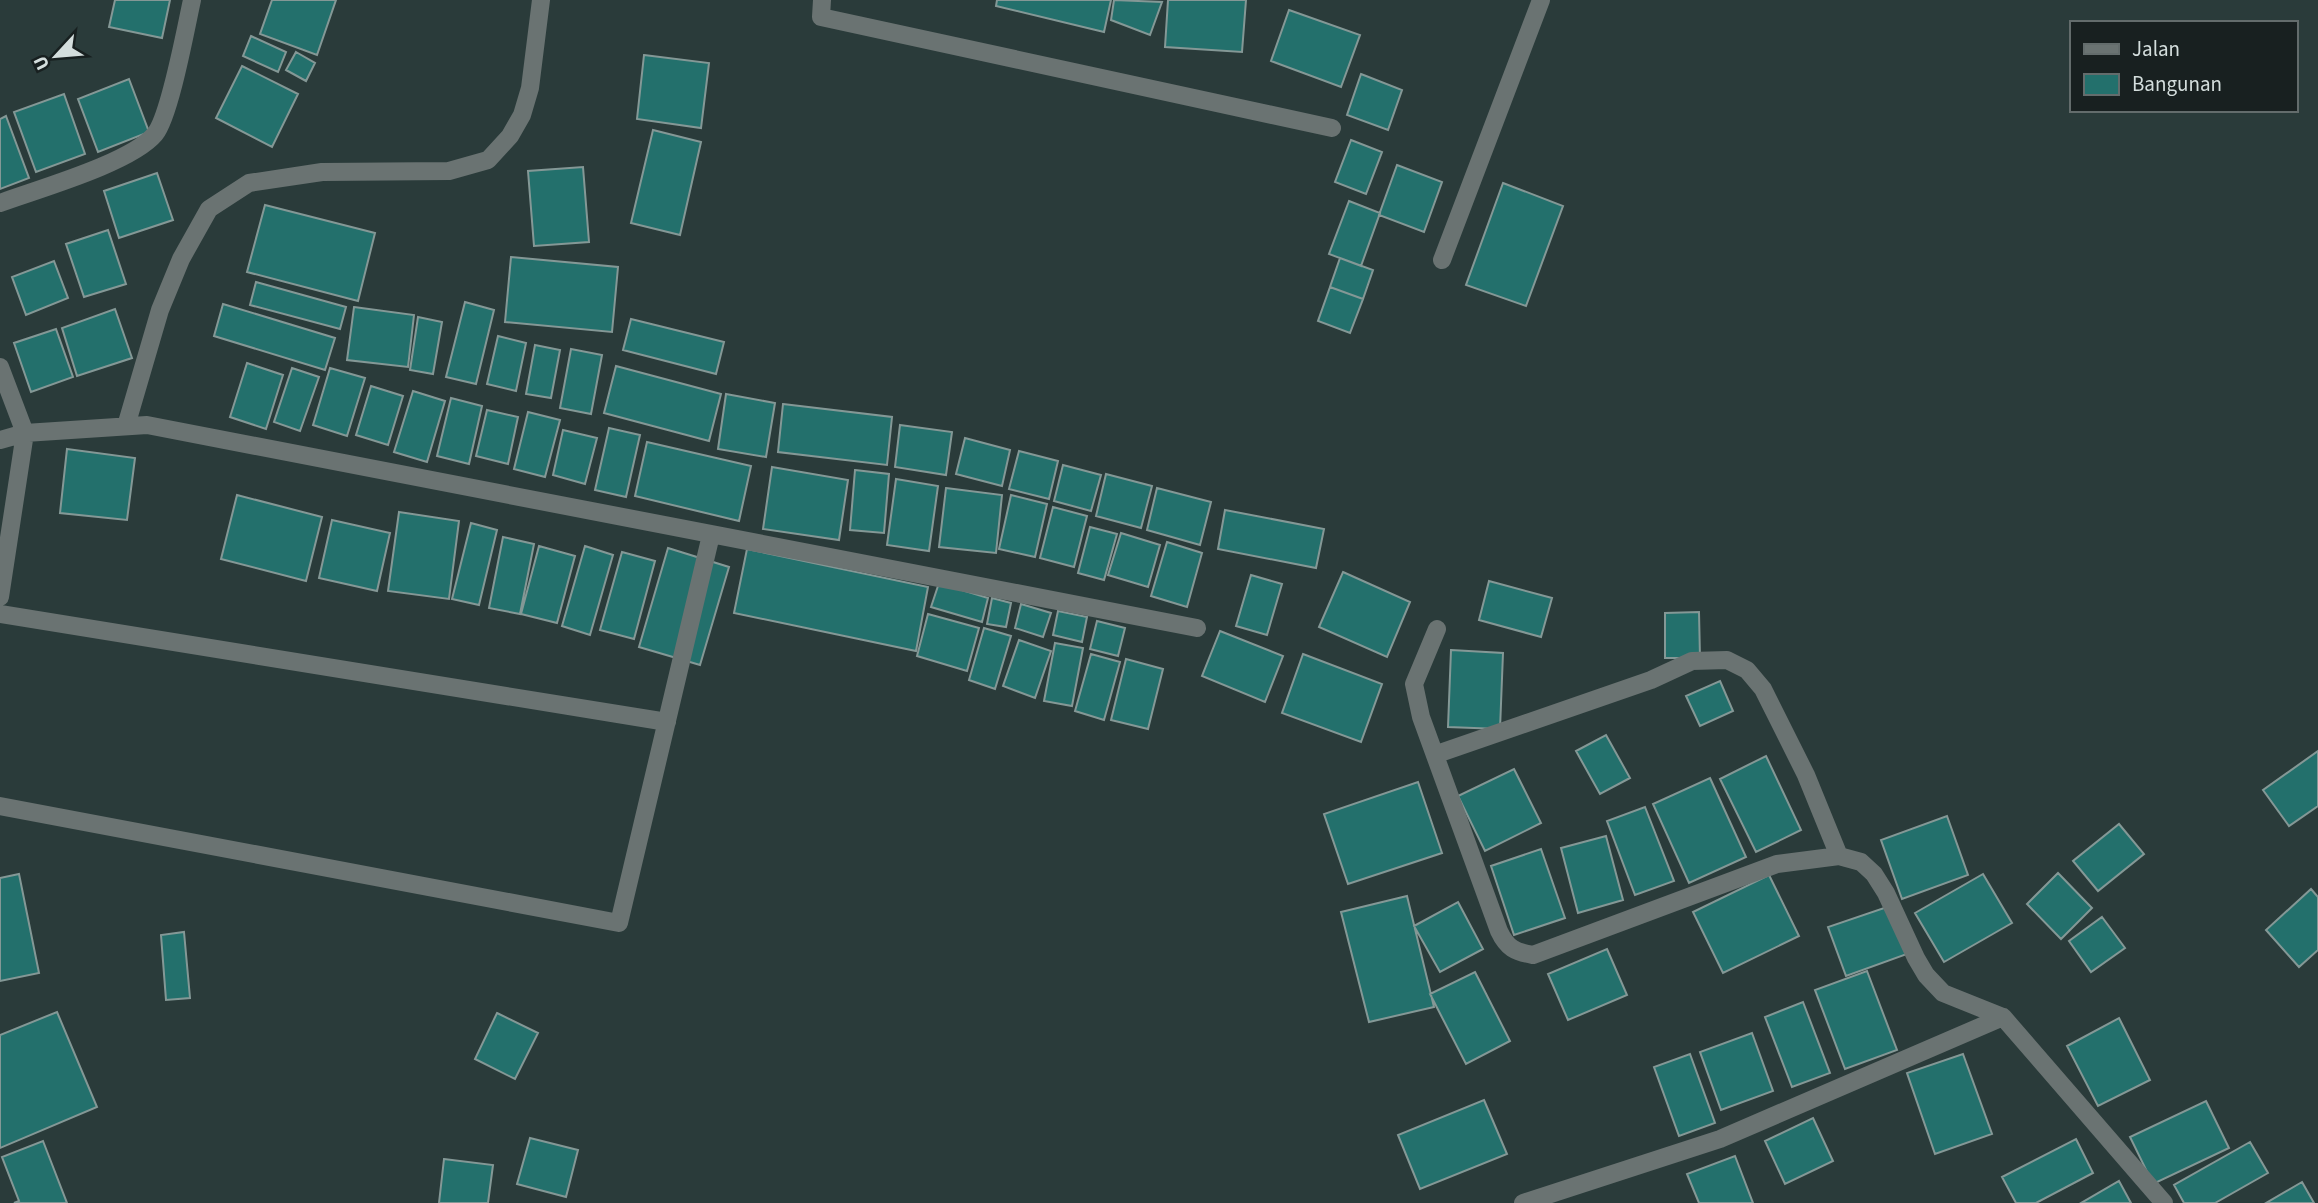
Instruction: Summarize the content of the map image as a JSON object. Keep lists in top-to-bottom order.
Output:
{
  "legend": ["Jalan", "Bangunan"],
  "north": "bottom left"
}
